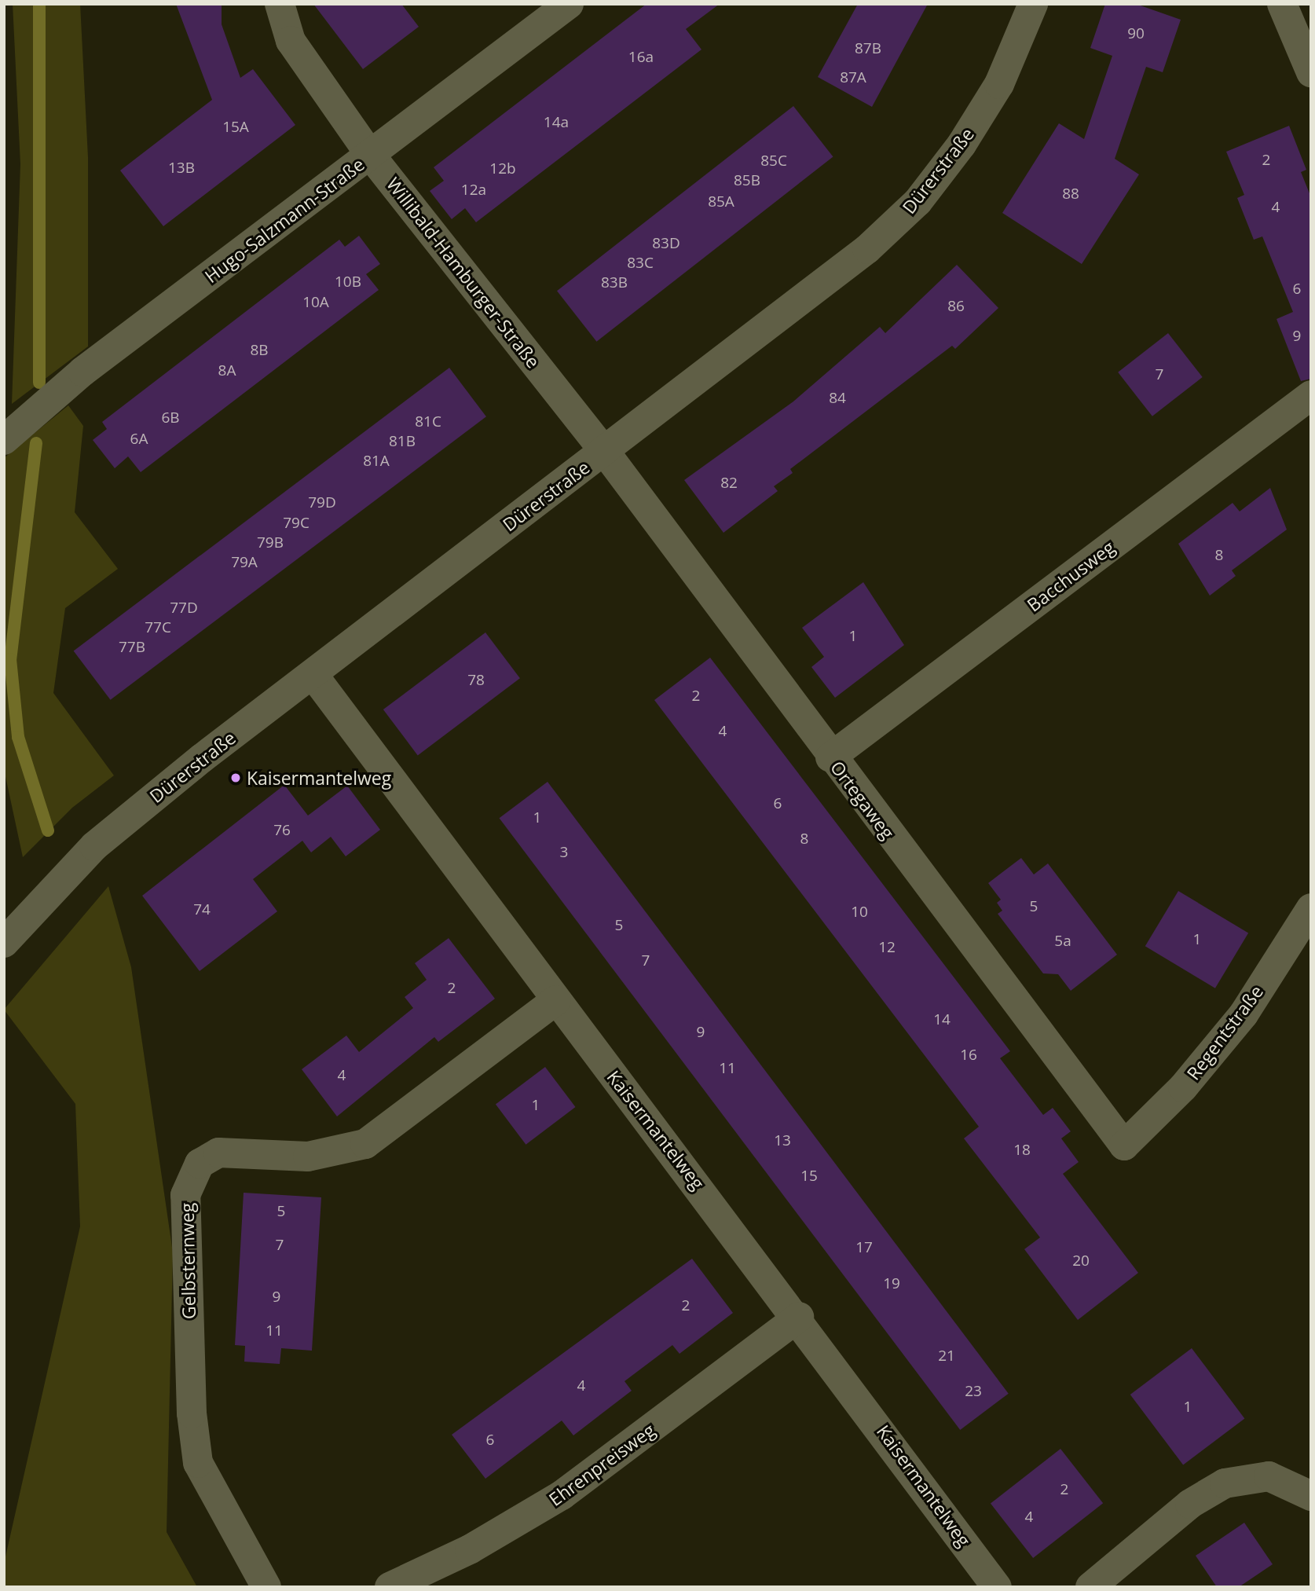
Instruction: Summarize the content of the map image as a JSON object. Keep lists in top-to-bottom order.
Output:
{
  "streets": {
    "street": [
      "Dürerstraße",
      "Hugo-Salzmann-Straße",
      "Willibald-Hamburger-Straße",
      "Bacchusweg",
      "Ortegaweg",
      "Regentstraße",
      "Kaisermantelweg",
      "Gelbsternweg",
      "Ehrenpreisweg"
    ]
  },
  "crossings": [
    ["Dürerstraße", "Willibald-Hamburger-Straße"],
    ["Dürerstraße", "Ortegaweg"],
    ["Dürerstraße", "Kaisermantelweg"],
    ["Hugo-Salzmann-Straße", "Willibald-Hamburger-Straße"],
    ["Willibald-Hamburger-Straße", "Ortegaweg"],
    ["Bacchusweg", "Ortegaweg"],
    ["Ortegaweg", "Regentstraße"],
    ["Kaisermantelweg", "Gelbsternweg"],
    ["Kaisermantelweg", "Ehrenpreisweg"]
  ],
  "places": ["Kaisermantelweg"],
  "house_numbers": [
    "90",
    "87B",
    "16a",
    "87A",
    "14a",
    "15A",
    "2",
    "85C",
    "13B",
    "12b",
    "85B",
    "12a",
    "88",
    "85A",
    "4",
    "83D",
    "83C",
    "10B",
    "83B",
    "6",
    "10A",
    "86",
    "9",
    "8B",
    "8A",
    "7",
    "84",
    "6B",
    "81C",
    "6A",
    "81B",
    "81A",
    "82",
    "79D",
    "79C",
    "79B",
    "8",
    "79A",
    "77D",
    "77C",
    "1",
    "77B",
    "78",
    "2",
    "4",
    "6",
    "1",
    "76",
    "8",
    "3",
    "5",
    "74",
    "10",
    "5",
    "1",
    "5a",
    "12",
    "7",
    "2",
    "14",
    "9",
    "16",
    "11",
    "4",
    "1",
    "13",
    "18",
    "15",
    "5",
    "7",
    "17",
    "20",
    "19",
    "9",
    "2",
    "11",
    "21",
    "4",
    "23",
    "1",
    "6",
    "2",
    "4"
  ]
}
